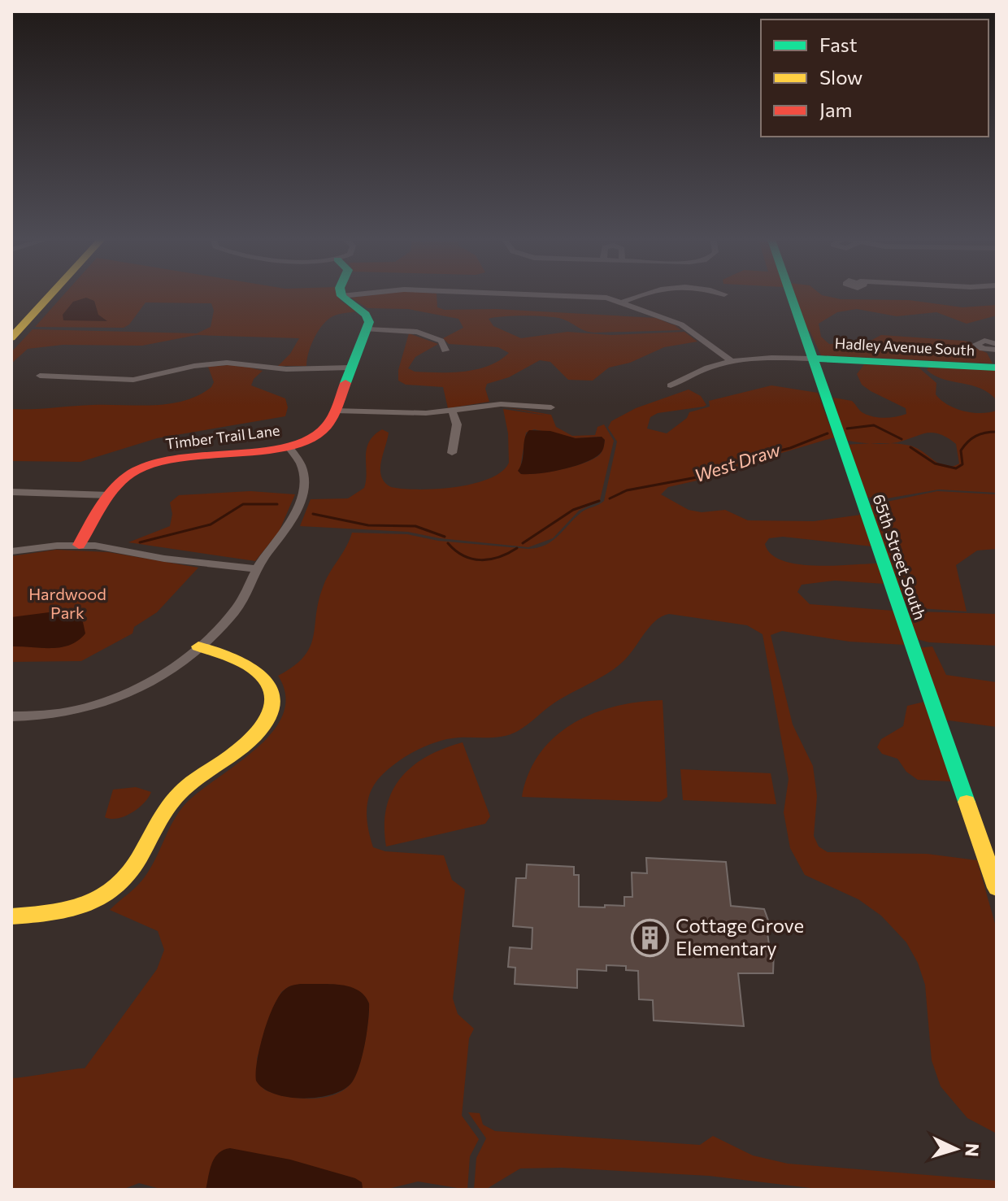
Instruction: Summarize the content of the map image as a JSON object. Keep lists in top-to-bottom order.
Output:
{
  "streets": {
    "street": ["Hadley Avenue South", "Timber Trail Lane", "65th Street South"]
  },
  "crossings": [
    ["Hadley Avenue South", "65th Street South"]
  ],
  "water": ["West Draw"],
  "parks": ["Hardwood Park"],
  "places": {
    "building": ["Cottage Grove Elementary"]
  },
  "legend": ["Fast", "Slow", "Jam"],
  "north": "right"
}
